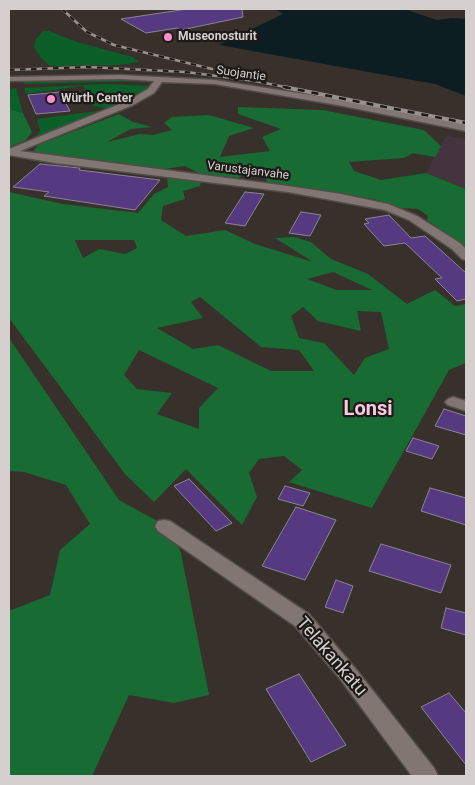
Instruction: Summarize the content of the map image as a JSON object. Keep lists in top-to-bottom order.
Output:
{
  "streets": {
    "street": ["Suojantie", "Varustajanvahe", "Telakankatu"]
  },
  "districts": ["Lonsi"],
  "places": ["Museonosturit", "Würth Center"]
}
